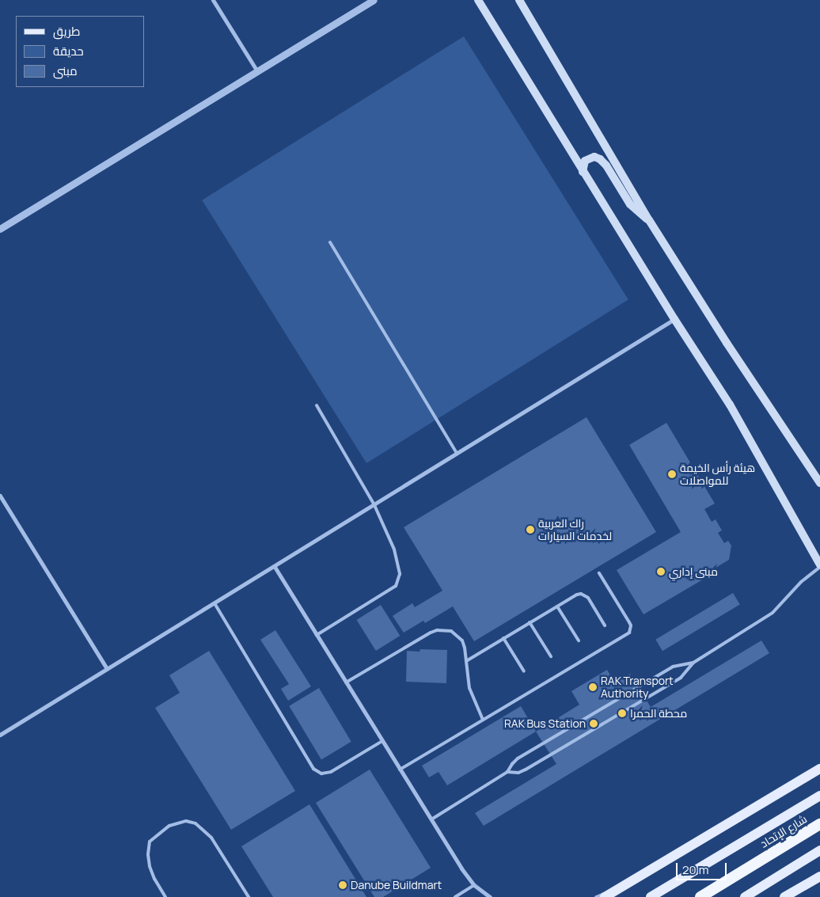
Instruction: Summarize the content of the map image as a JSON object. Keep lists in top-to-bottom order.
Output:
{
  "streets": {
    "highway": ["شارع الإتحاد"]
  },
  "places": [
    "هيئة رأس الخيمة للمواصلات",
    "راك العربية لخدمات السيارات",
    "مبنى إداري",
    "RAK Transport Authority",
    "محطة الحمرا",
    "RAK Bus Station",
    "Danube Buildmart"
  ],
  "legend": ["طريق", "حديقة", "مبنى"],
  "scale_bar": "20 m"
}
